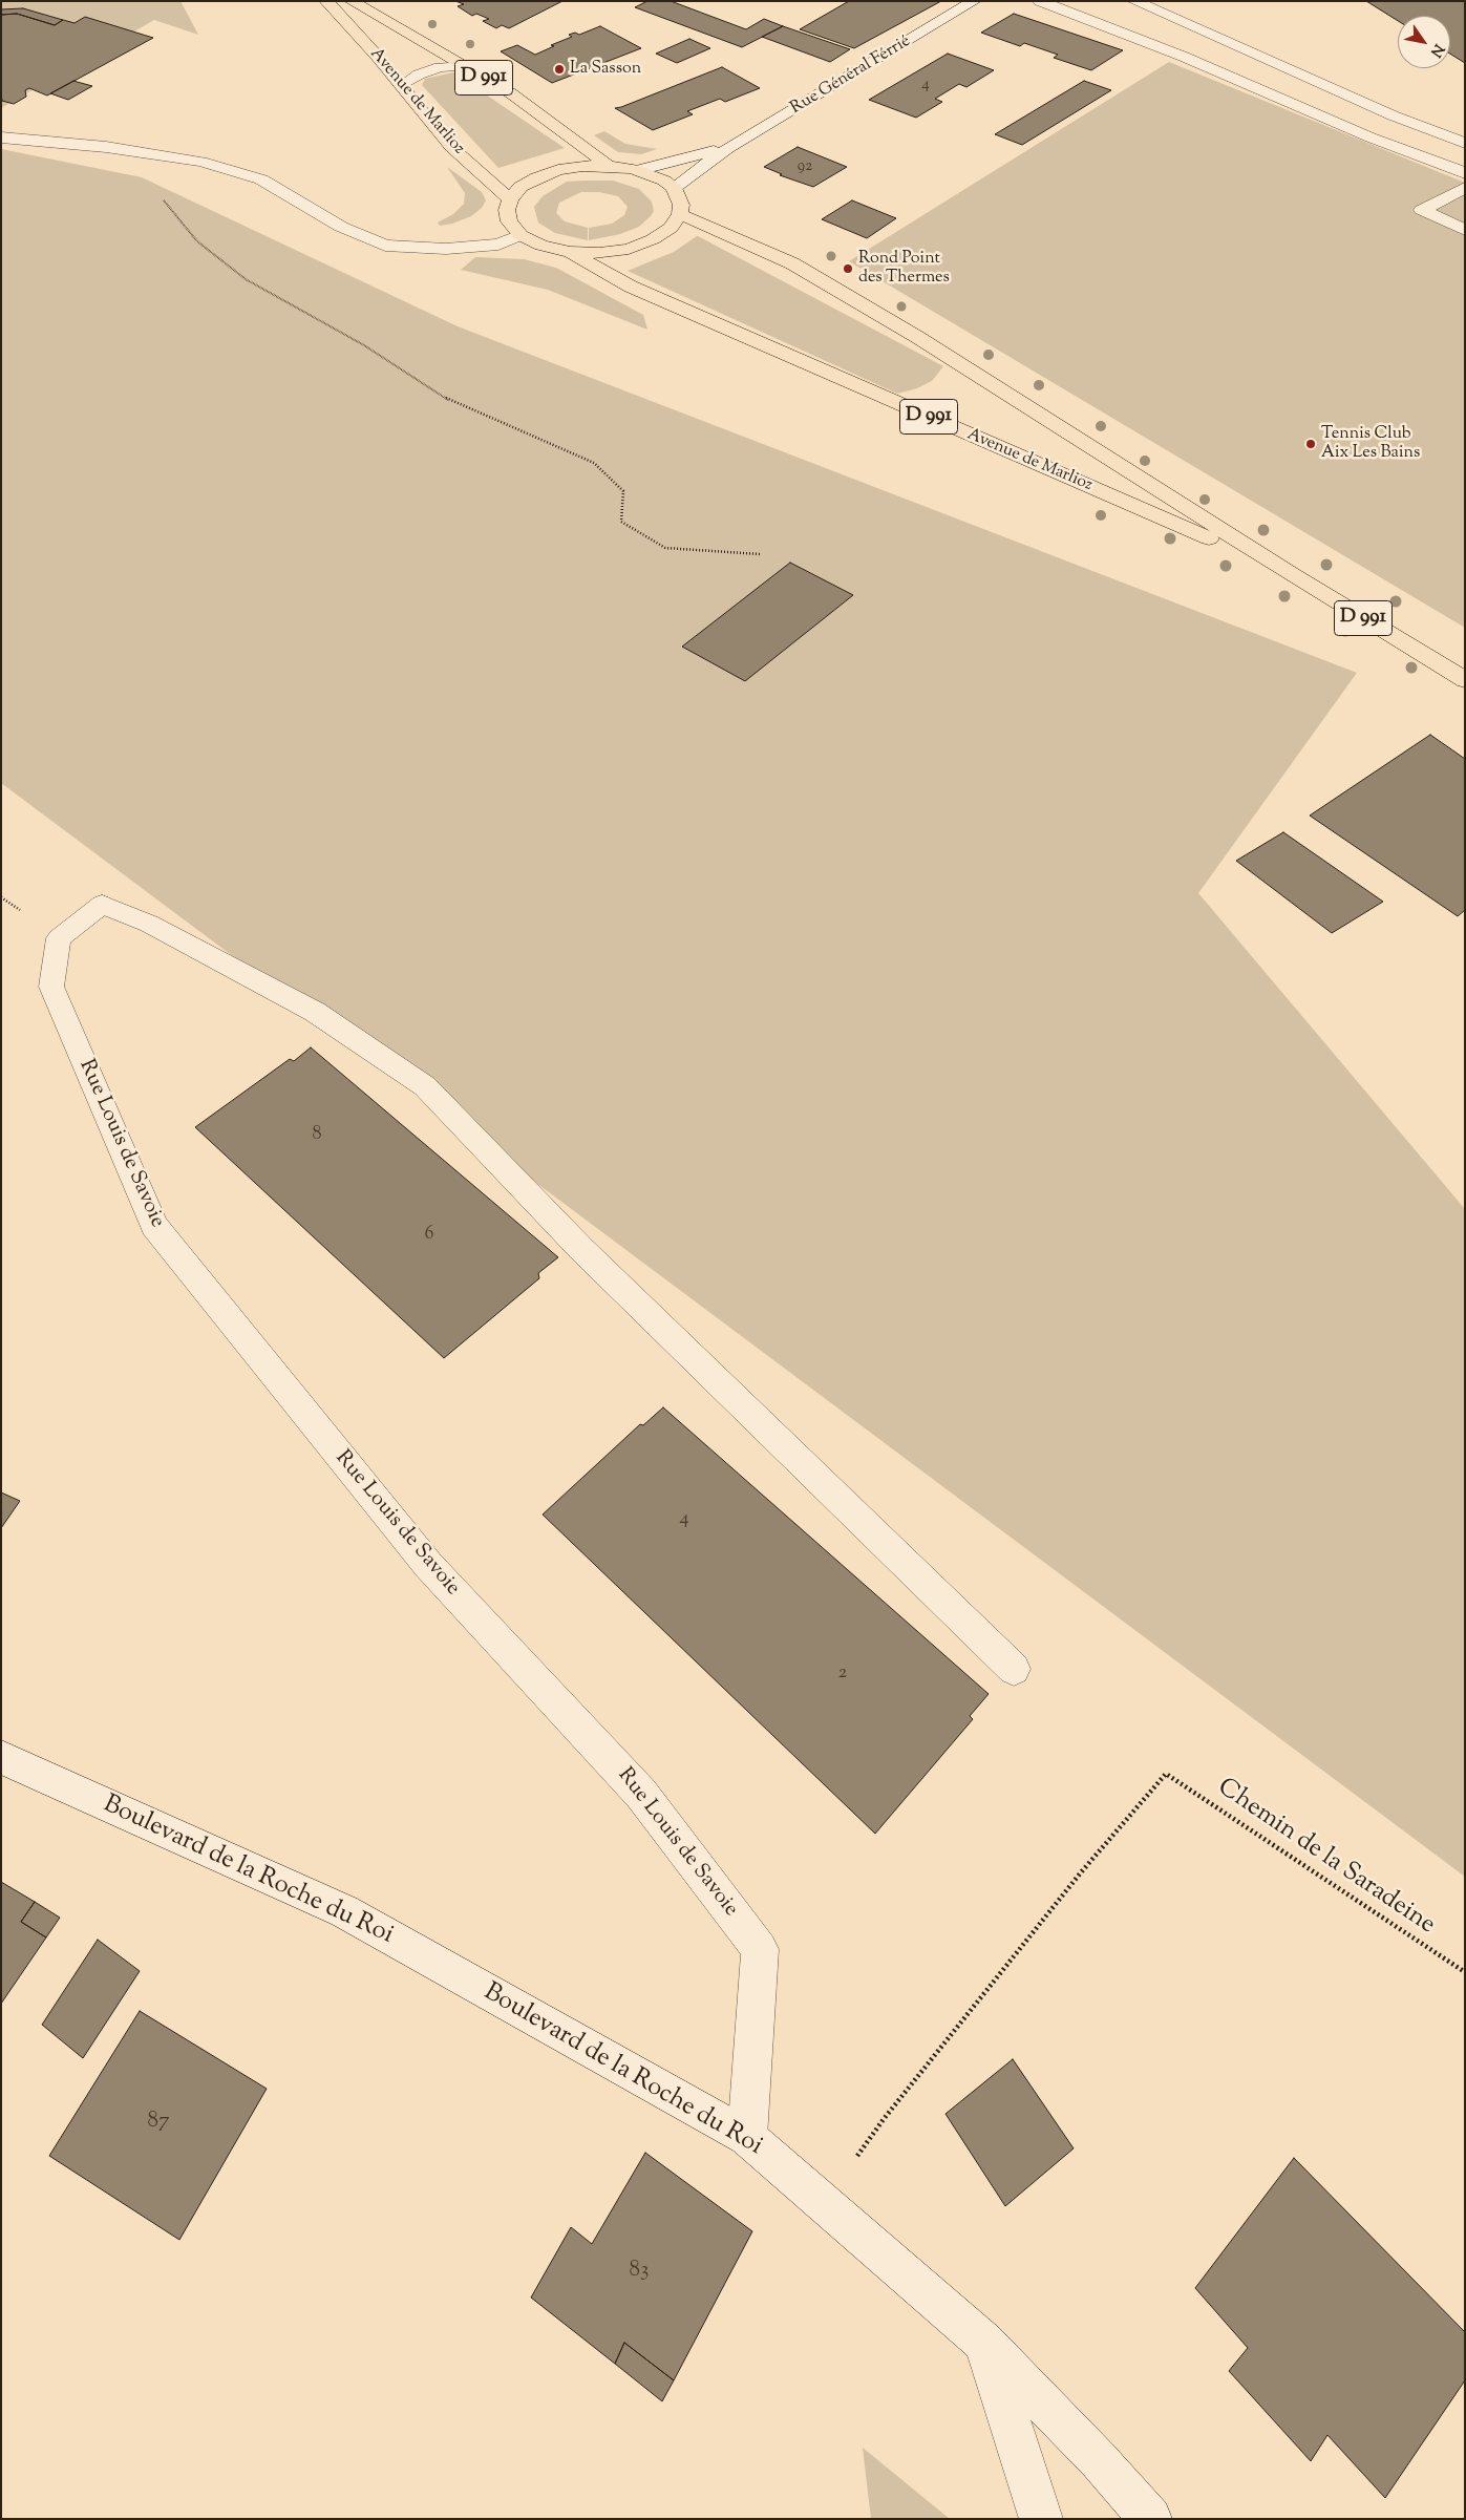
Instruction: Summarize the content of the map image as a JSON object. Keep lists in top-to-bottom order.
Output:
{
  "streets": {
    "main road": ["D 991", "Avenue de Marlioz"],
    "street": ["Rue Général Férrié", "Rue Louis de Savoie", "Boulevard de la Roche du Roi"],
    "path": ["Chemin de la Saradeine"]
  },
  "crossings": [
    ["Rue Louis de Savoie", "Boulevard de la Roche du Roi"]
  ],
  "places": ["La Sasson", "Rond Point des Thermes", "Tennis Club Aix Les Bains"],
  "house_numbers": [
    "4",
    "92",
    "8",
    "6",
    "4",
    "2",
    "87",
    "83"
  ],
  "north": "bottom right"
}
